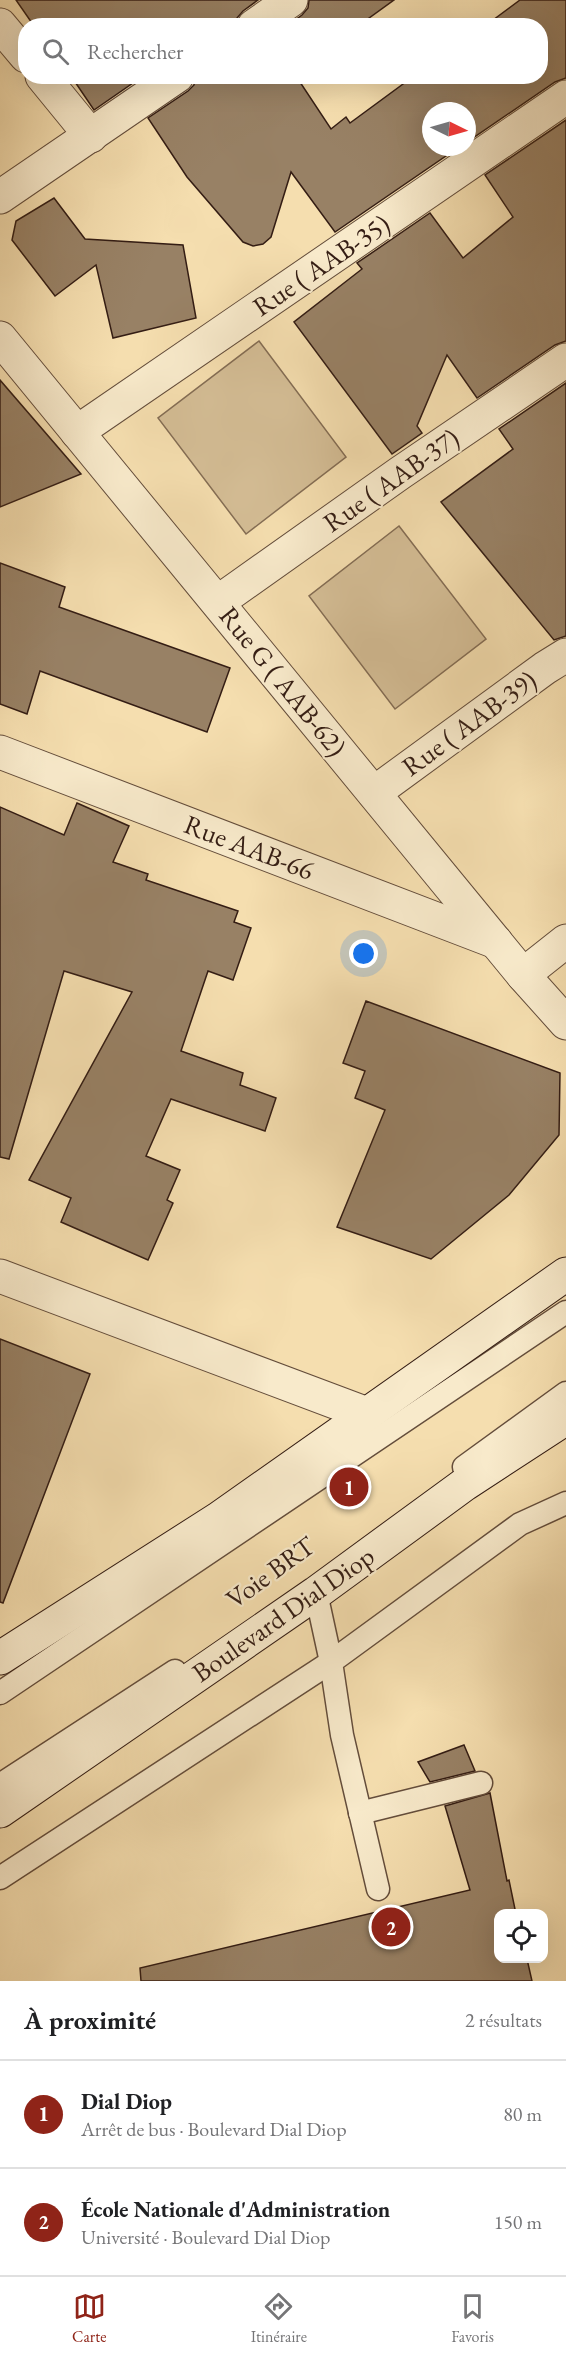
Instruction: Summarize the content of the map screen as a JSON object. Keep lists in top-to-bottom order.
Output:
{
  "streets": {
    "street": [
      "Rue ( AAB-35)",
      "Rue ( AAB-37)",
      "Rue G ( AAB-62)",
      "Rue ( AAB-39)",
      "Rue AAB-66",
      "Boulevard Dial Diop"
    ],
    "lane": ["Voie BRT"]
  },
  "crossings": [
    ["Rue ( AAB-35)", "Rue G ( AAB-62)"],
    ["Rue ( AAB-37)", "Rue G ( AAB-62)"],
    ["Rue G ( AAB-62)", "Rue ( AAB-39)"],
    ["Rue G ( AAB-62)", "Rue AAB-66"]
  ],
  "north": "right",
  "page": {
    "search": "Rechercher",
    "pins": ["1", "2"],
    "heading": ["À proximité", "2 résultats"],
    "list": [
      {
        "mark": "1",
        "name": "Dial Diop",
        "note": "Arrêt de bus · Boulevard Dial Diop",
        "value": "80 m"
      },
      {
        "mark": "2",
        "name": "École Nationale d'Administration",
        "note": "Université · Boulevard Dial Diop",
        "value": "150 m"
      }
    ],
    "nav": ["Carte", "Itinéraire", "Favoris"]
  }
}
